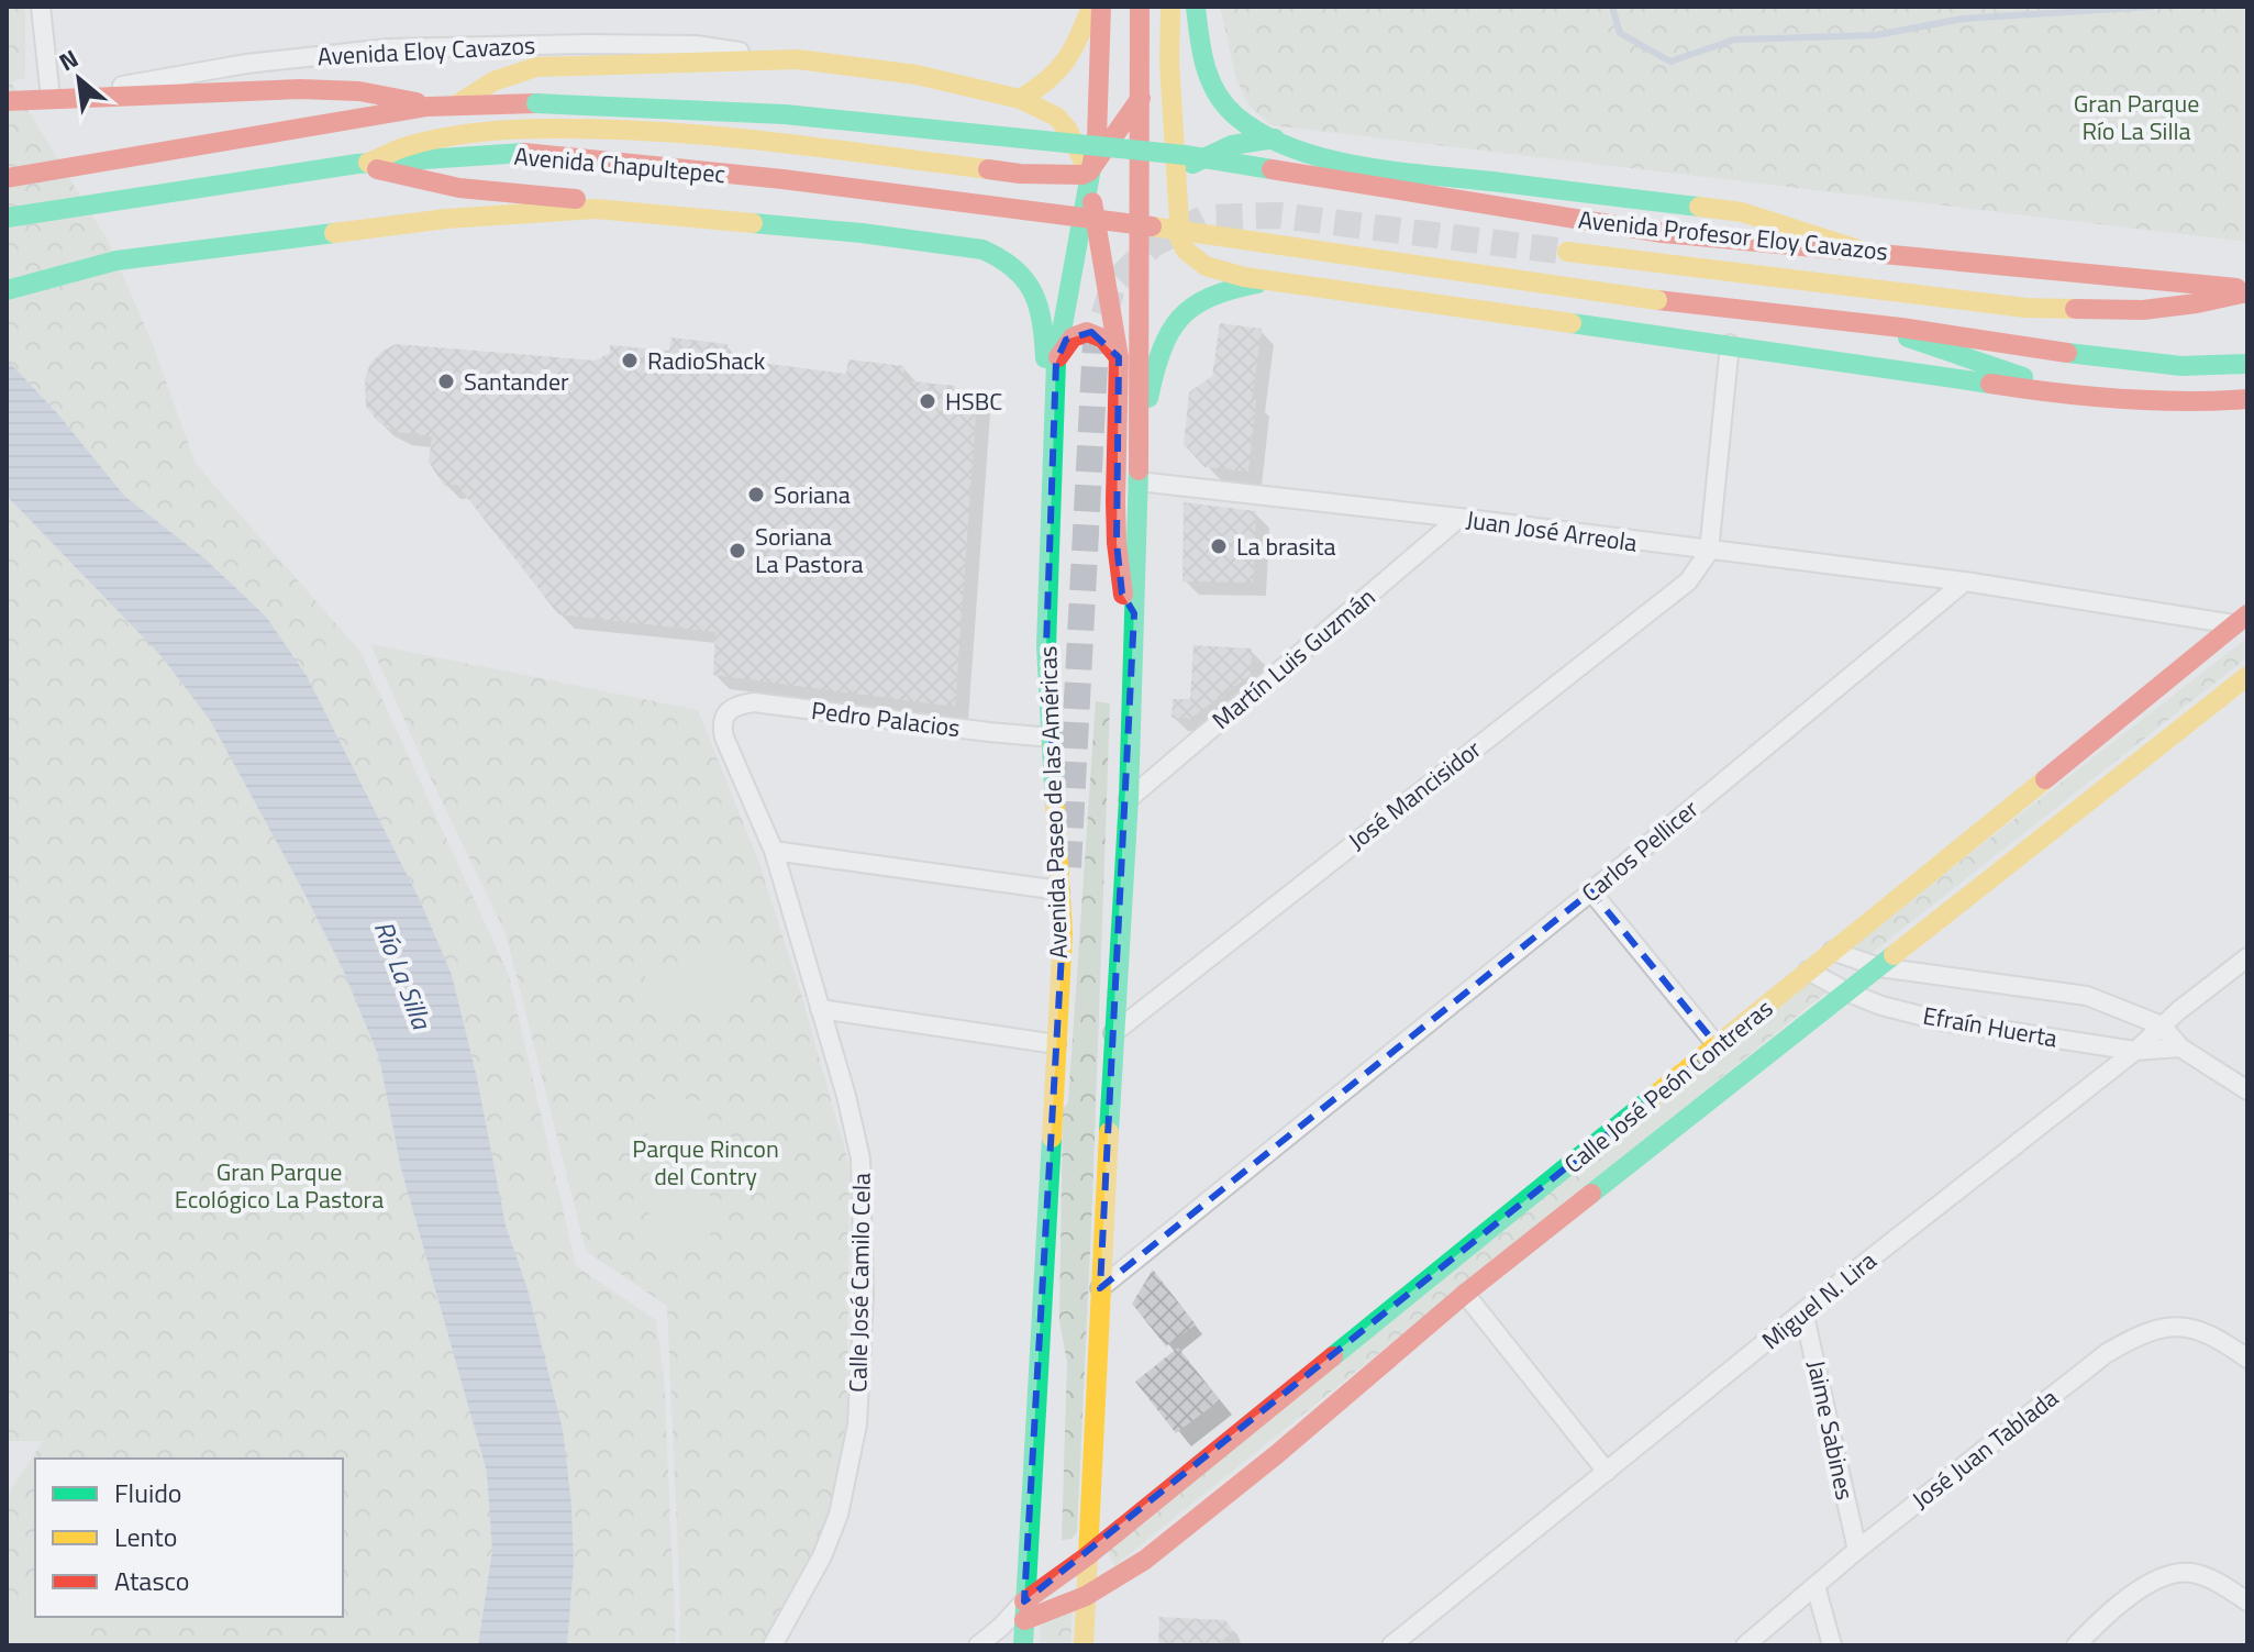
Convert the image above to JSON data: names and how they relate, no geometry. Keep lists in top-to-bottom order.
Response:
{
  "streets": {
    "main road": [
      "Avenida Chapultepec",
      "Avenida Profesor Eloy Cavazos",
      "Avenida Paseo de las Américas",
      "Calle José Peón Contreras"
    ],
    "street": [
      "Avenida Eloy Cavazos",
      "Juan José Arreola",
      "Martín Luis Guzmán",
      "Pedro Palacios",
      "José Mancisidor",
      "Carlos Pellicer",
      "Efraín Huerta",
      "Calle José Camilo Cela",
      "Miguel N. Lira",
      "Jaime Sabines",
      "José Juan Tablada"
    ]
  },
  "crossings": [
    ["Juan José Arreola", "Martín Luis Guzmán"],
    ["Juan José Arreola", "José Mancisidor"],
    ["Juan José Arreola", "Carlos Pellicer"],
    ["Pedro Palacios", "Avenida Paseo de las Américas"],
    ["Pedro Palacios", "Calle José Camilo Cela"],
    ["Avenida Paseo de las Américas", "Calle José Peón Contreras"],
    ["Efraín Huerta", "Calle José Peón Contreras"],
    ["Efraín Huerta", "Miguel N. Lira"],
    ["Miguel N. Lira", "Jaime Sabines"],
    ["Jaime Sabines", "José Juan Tablada"]
  ],
  "water": ["Río La Silla"],
  "parks": ["Gran Parque Río La Silla", "Parque Rincon del Contry", "Gran Parque Ecológico La Pastora"],
  "places": [
    "RadioShack",
    "Santander",
    "HSBC",
    "Soriana",
    "La brasita",
    "Soriana La Pastora"
  ],
  "legend": ["Fluido", "Lento", "Atasco"],
  "north": "top left"
}
